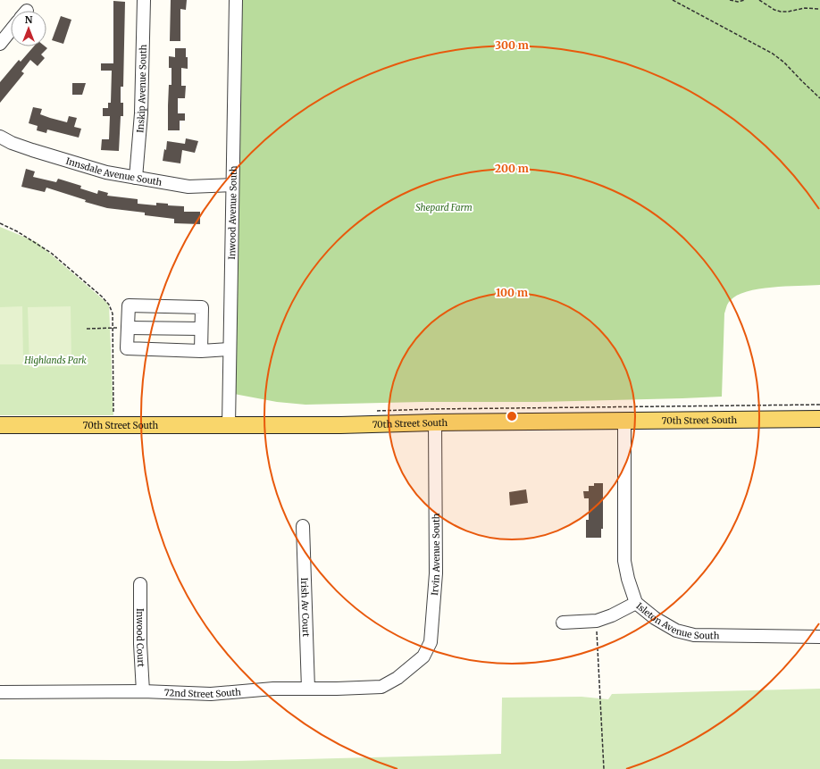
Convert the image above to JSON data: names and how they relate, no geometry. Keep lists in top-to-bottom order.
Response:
{
  "streets": {
    "main road": ["70th Street South"],
    "street": [
      "Inskip Avenue South",
      "Innsdale Avenue South",
      "Inwood Avenue South",
      "Irvin Avenue South",
      "Irish Av Court",
      "Isleton Avenue South",
      "Inwood Court",
      "72nd Street South"
    ]
  },
  "crossings": [
    ["Inskip Avenue South", "Innsdale Avenue South"],
    ["Innsdale Avenue South", "Inwood Avenue South"],
    ["Inwood Avenue South", "70th Street South"],
    ["70th Street South", "Irvin Avenue South"],
    ["70th Street South", "Isleton Avenue South"],
    ["Irvin Avenue South", "72nd Street South"],
    ["Irish Av Court", "72nd Street South"],
    ["Inwood Court", "72nd Street South"]
  ],
  "parks": ["Shepard Farm", "Highlands Park"],
  "north": "top",
  "rings": ["300 m", "200 m", "100 m"]
}
